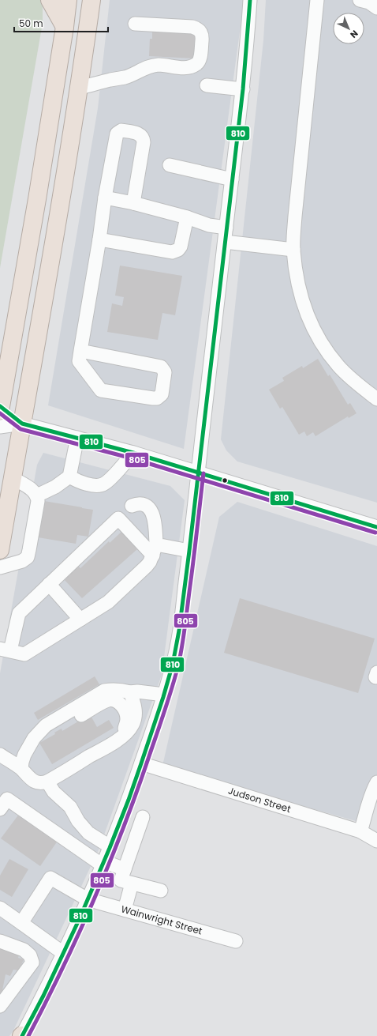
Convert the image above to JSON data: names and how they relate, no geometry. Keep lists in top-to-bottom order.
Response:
{
  "streets": {
    "street": ["Judson Street", "Wainwright Street"]
  },
  "lines": ["transit line 810", "transit line 805"],
  "scale_bar": "50 m",
  "north": "bottom right"
}
